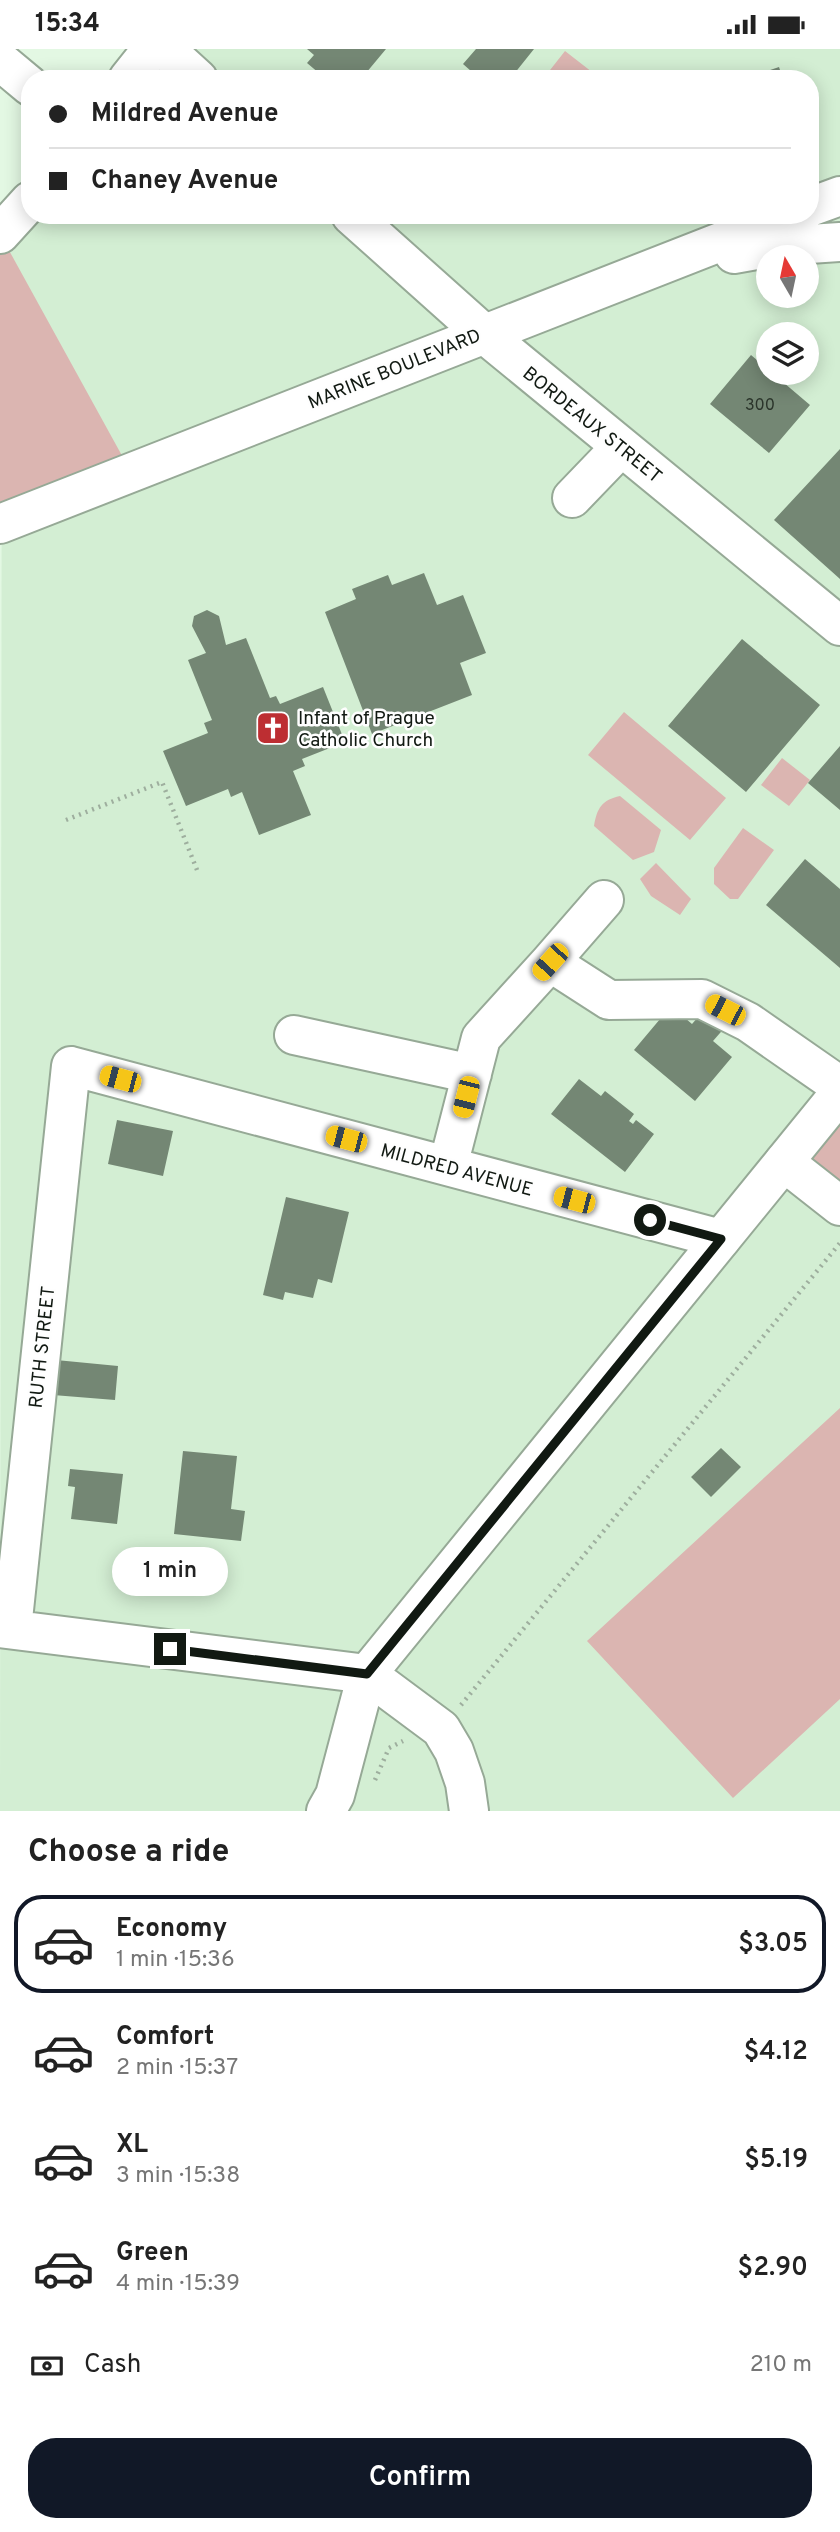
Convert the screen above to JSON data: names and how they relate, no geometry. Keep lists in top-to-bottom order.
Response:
{
  "streets": {
    "street": [
      "MARINE BOULEVARD",
      "BORDEAUX STREET",
      "MILDRED AVENUE",
      "RUTH STREET"
    ]
  },
  "crossings": [
    ["MARINE BOULEVARD", "BORDEAUX STREET"],
    ["MILDRED AVENUE", "RUTH STREET"]
  ],
  "places": {
    "church": ["Infant of Prague Catholic Church"]
  },
  "house_numbers": ["300"],
  "north": "top",
  "page": {
    "status": "15:34",
    "banner": ["Mildred Avenue", "Chaney Avenue"],
    "bubble": "1 min",
    "heading": "Choose a ride",
    "list": [
      {
        "name": "Economy",
        "note": "1 min · 15:36",
        "value": "$3.05"
      },
      {
        "name": "Comfort",
        "note": "2 min · 15:37",
        "value": "$4.12"
      },
      {
        "name": "XL",
        "note": "3 min · 15:38",
        "value": "$5.19"
      },
      {
        "name": "Green",
        "note": "4 min · 15:39",
        "value": "$2.90"
      }
    ],
    "pay": ["Cash", "210 m"],
    "buttons": "Confirm"
  }
}
